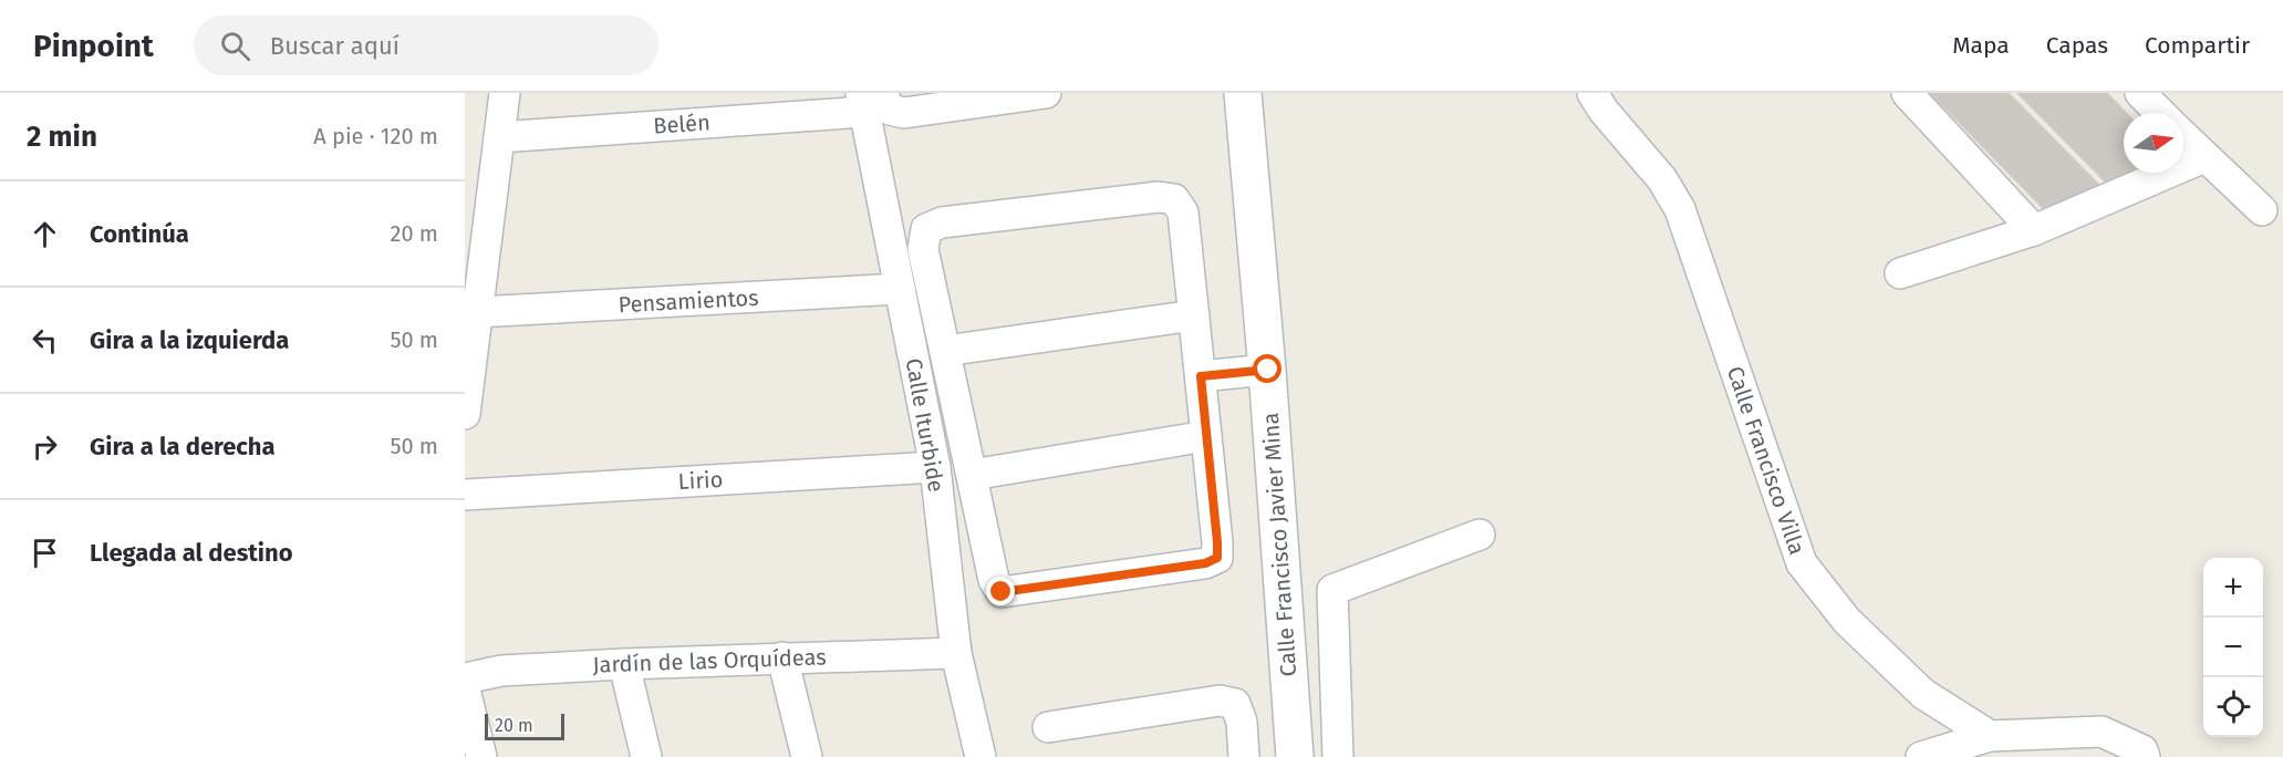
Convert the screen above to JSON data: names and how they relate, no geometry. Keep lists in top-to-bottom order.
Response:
{
  "streets": {
    "street": [
      "Belén",
      "Pensamientos",
      "Calle Iturbide",
      "Calle Francisco Villa",
      "Lirio",
      "Calle Francisco Javier Mina",
      "Jardín de las Orquídeas"
    ]
  },
  "crossings": [
    ["Belén", "Calle Iturbide"],
    ["Pensamientos", "Calle Iturbide"],
    ["Calle Iturbide", "Lirio"],
    ["Calle Iturbide", "Jardín de las Orquídeas"]
  ],
  "scale_bar": "20 m",
  "north": "right",
  "page": {
    "header": "Pinpoint",
    "search": "Buscar aquí",
    "nav": ["Mapa", "Capas", "Compartir"],
    "heading": ["2 min", "A pie · 120 m"],
    "list": [
      ["Continúa", "20 m"],
      ["Gira a la izquierda", "50 m"],
      ["Gira a la derecha", "50 m"],
      "Llegada al destino"
    ],
    "map_buttons": ["+", "−"],
    "scale": "20 m"
  }
}
